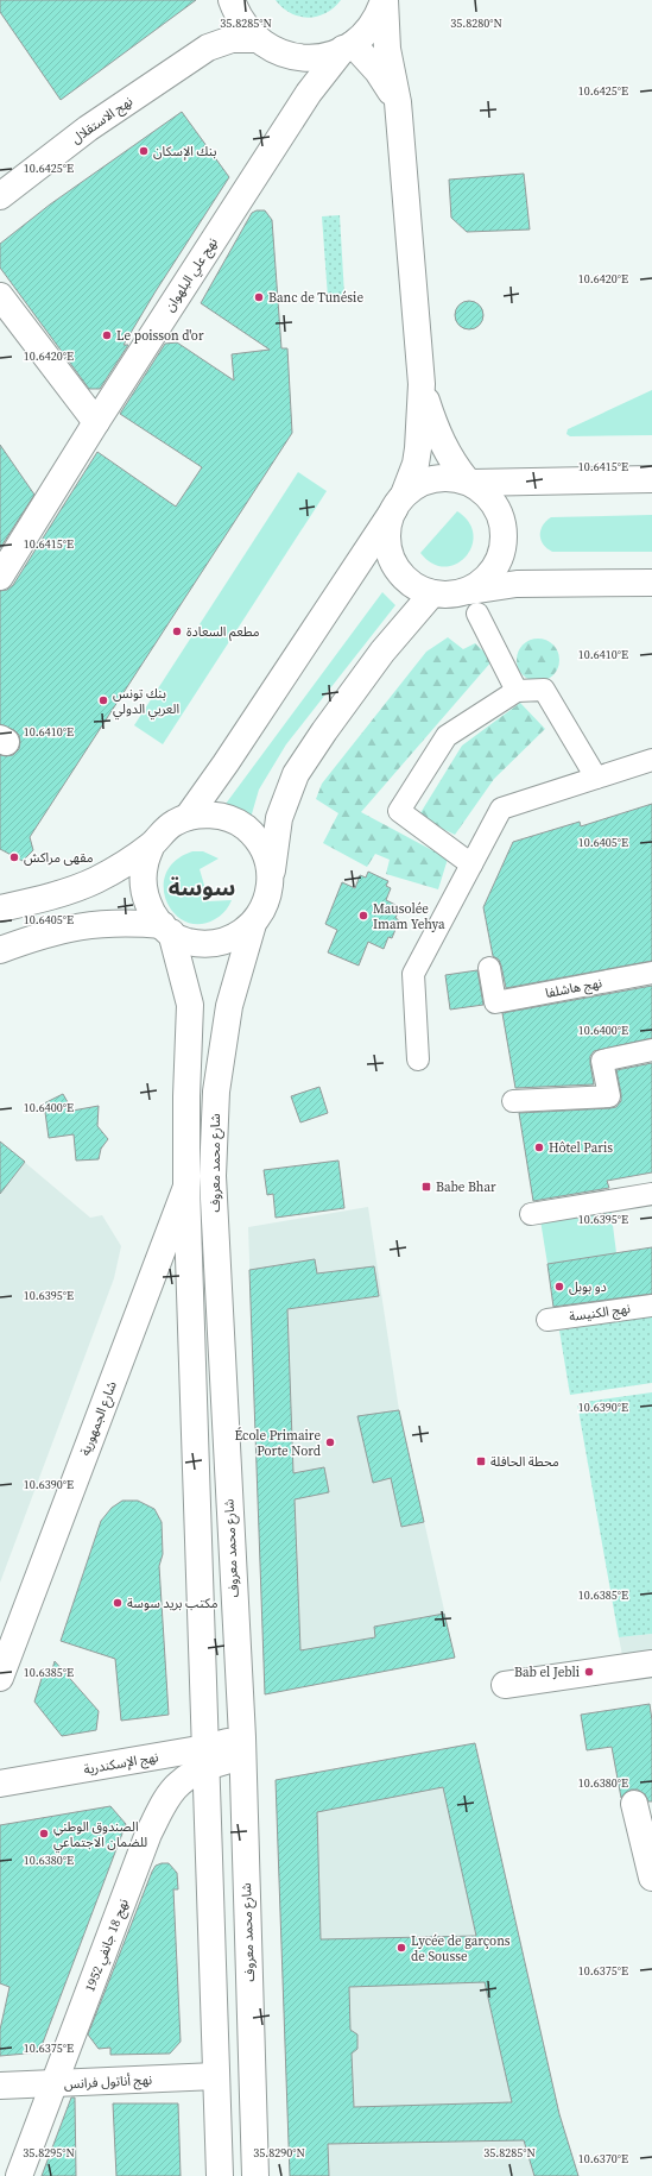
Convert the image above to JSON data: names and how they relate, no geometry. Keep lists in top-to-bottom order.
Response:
{
  "streets": {
    "main road": [
      "نهج الاستقلال",
      "نهج علي البلهوان",
      "شارع محمد معروف",
      "شارع الجمهورية",
      "نهج الإسكندرية",
      "نهج 18 جانفي 1952",
      "نهج أناتول فرانس"
    ],
    "street": ["نهج هاشلفا", "نهج الكنيسة"]
  },
  "crossings": [
    ["شارع محمد معروف", "نهج الإسكندرية"],
    ["نهج الإسكندرية", "نهج 18 جانفي 1952"],
    ["نهج 18 جانفي 1952", "نهج أناتول فرانس"]
  ],
  "districts": ["سوسة"],
  "places": {
    "other": [
      "بنك الإسكان",
      "Banc de Tunésie",
      "Le poisson d'or",
      "مطعم السعادة",
      "بنك تونس العربي الدولي",
      "مقهى مراكش",
      "Mausolée Imam Yehya",
      "Hôtel Paris",
      "دو بوبل",
      "École Primaire Porte Nord",
      "مكتب بريد سوسة",
      "Bab el Jebli",
      "الصندوق الوطني للضمان الاجتماعي",
      "Lycée de garçons de Sousse"
    ],
    "transit": ["Babe Bhar", "محطة الحافلة"]
  },
  "coordinates": [
    "35.8285°N",
    "35.8280°N",
    "10.6425°E",
    "10.6420°E",
    "10.6415°E",
    "10.6410°E",
    "10.6405°E",
    "10.6400°E",
    "10.6395°E",
    "10.6390°E",
    "10.6385°E",
    "10.6380°E",
    "10.6375°E",
    "35.8295°N",
    "35.8290°N",
    "10.6370°E"
  ]
}
